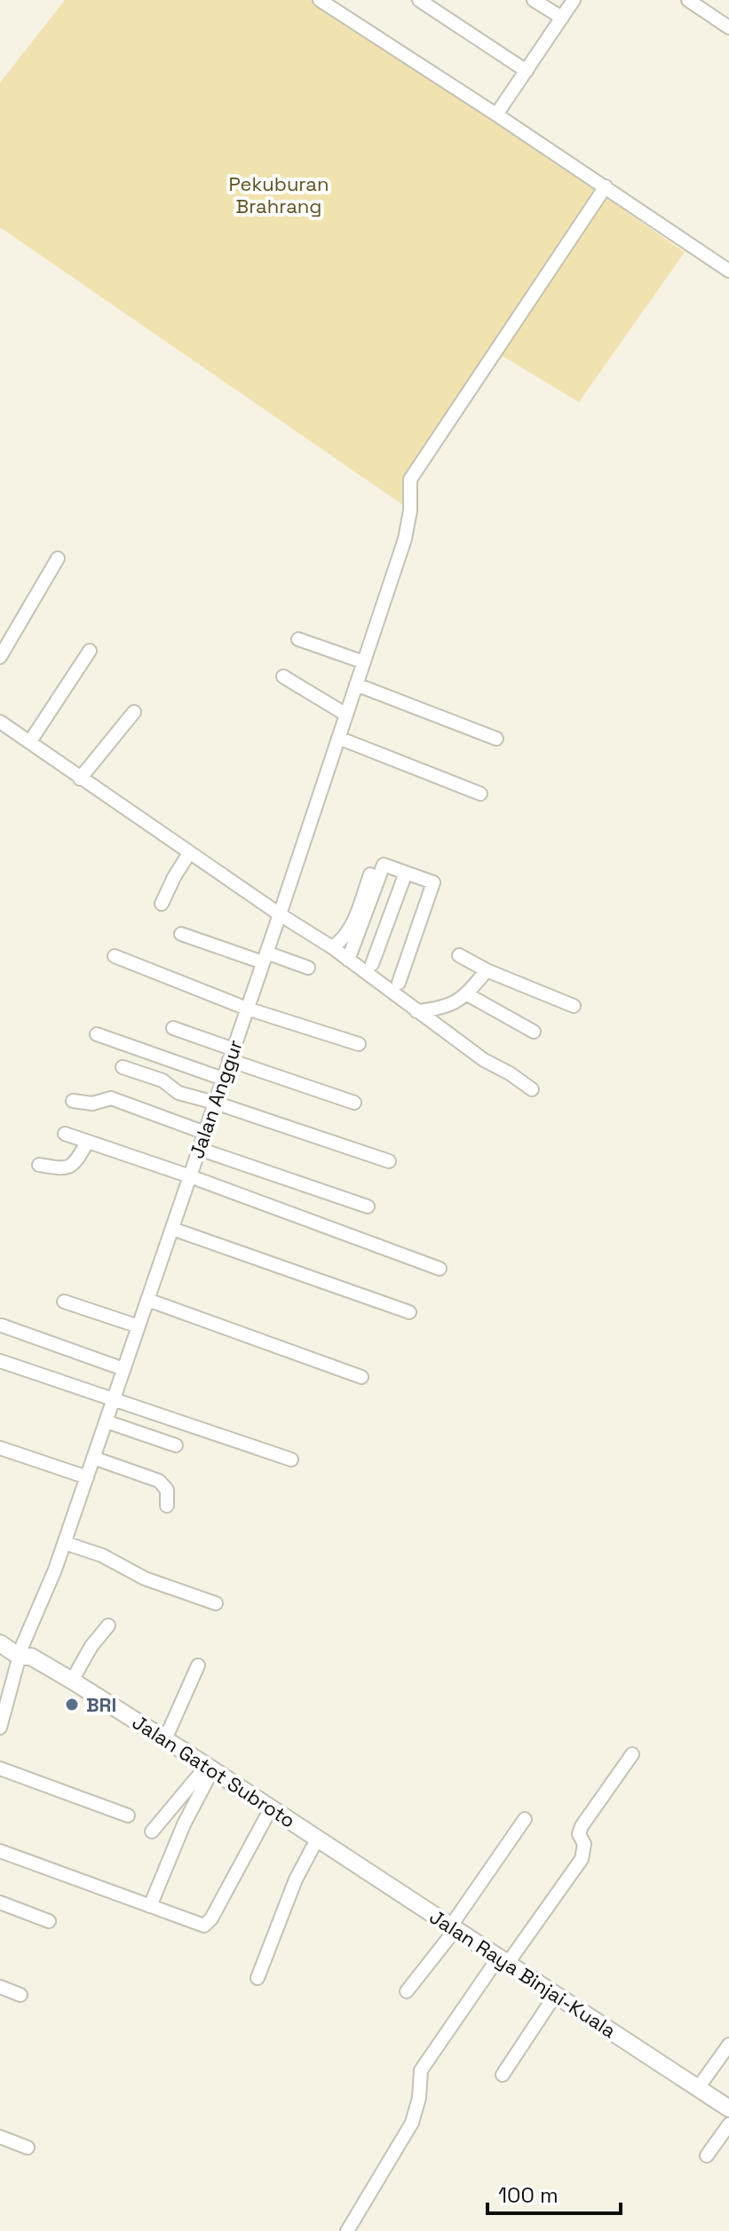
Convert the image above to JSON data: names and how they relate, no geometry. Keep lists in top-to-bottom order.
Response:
{
  "streets": {
    "main road": ["Jalan Gatot Subroto", "Jalan Raya Binjai-Kuala"],
    "street": ["Jalan Anggur"]
  },
  "crossings": [
    ["Jalan Anggur", "Jalan Gatot Subroto"],
    ["Jalan Gatot Subroto", "Jalan Raya Binjai-Kuala"]
  ],
  "parks": ["Pekuburan Brahrang"],
  "places": ["BRI"],
  "scale_bar": "100 m"
}
